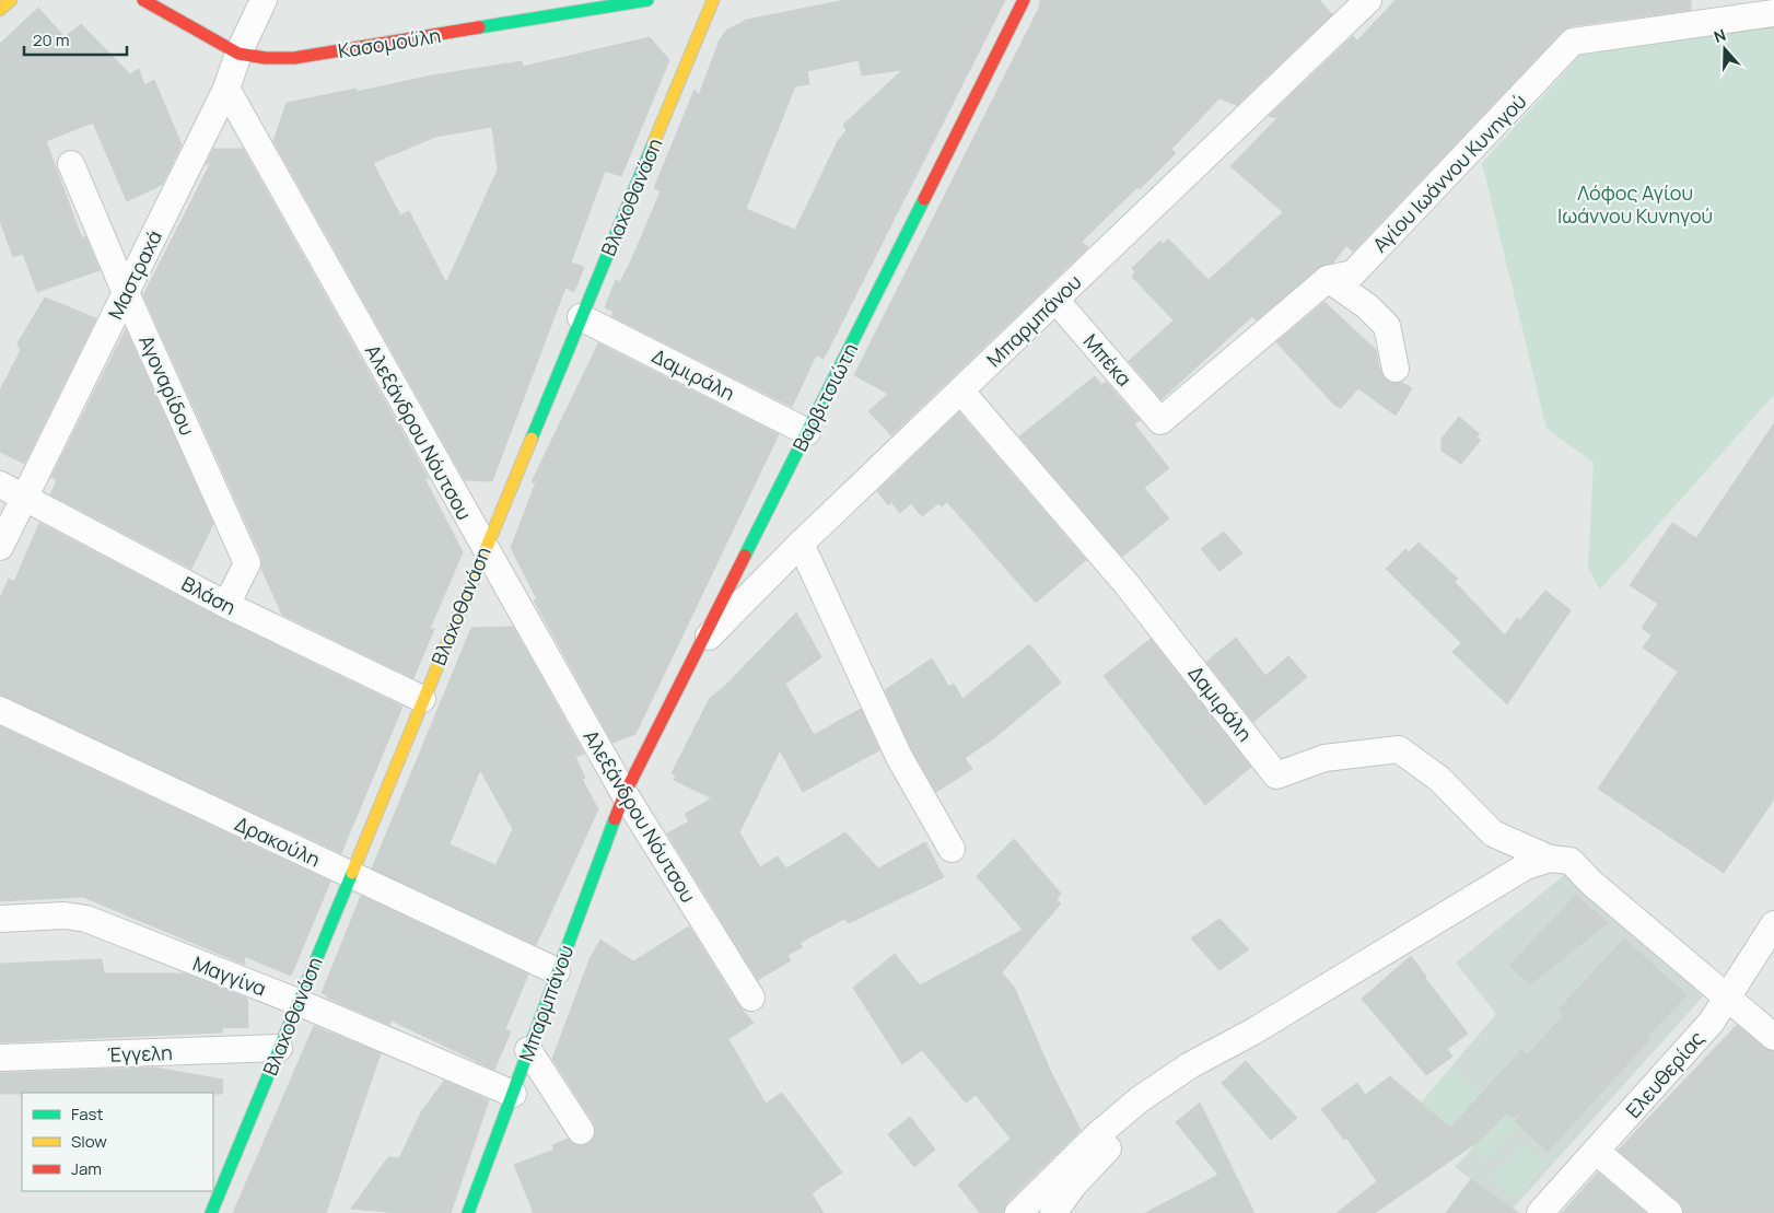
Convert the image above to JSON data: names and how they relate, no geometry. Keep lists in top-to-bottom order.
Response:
{
  "streets": {
    "street": [
      "Κασομούλη",
      "Αγίου Ιωάννου Κυνηγού",
      "Βλαχοθανάση",
      "Μαστραχά",
      "Μπαρμπάνου",
      "Μπέκα",
      "Δαμιράλη",
      "Αγοναρίδου",
      "Βαρβιτσιώτη",
      "Αλεξάνδρου Νόυτσου",
      "Βλάση",
      "Δρακούλη",
      "Μαγγίνα",
      "Έγγελη",
      "Ελευθερίας"
    ]
  },
  "crossings": [
    ["Κασομούλη", "Μαστραχά"],
    ["Αγίου Ιωάννου Κυνηγού", "Μπέκα"],
    ["Βλαχοθανάση", "Δαμιράλη"],
    ["Βλαχοθανάση", "Αλεξάνδρου Νόυτσου"],
    ["Βλαχοθανάση", "Βλάση"],
    ["Βλαχοθανάση", "Δρακούλη"],
    ["Βλαχοθανάση", "Μαγγίνα"],
    ["Βλαχοθανάση", "Έγγελη"],
    ["Μαστραχά", "Αγοναρίδου"],
    ["Μαστραχά", "Αλεξάνδρου Νόυτσου"],
    ["Μαστραχά", "Βλάση"],
    ["Μπαρμπάνου", "Μπέκα"],
    ["Μπαρμπάνου", "Δαμιράλη"],
    ["Μπαρμπάνου", "Βαρβιτσιώτη"],
    ["Μπαρμπάνου", "Αλεξάνδρου Νόυτσου"],
    ["Μπαρμπάνου", "Δρακούλη"],
    ["Μπαρμπάνου", "Μαγγίνα"],
    ["Δαμιράλη", "Βαρβιτσιώτη"],
    ["Αγοναρίδου", "Βλάση"],
    ["Βαρβιτσιώτη", "Αλεξάνδρου Νόυτσου"]
  ],
  "parks": ["Λόφος Αγίου Ιωάννου Κυνηγού"],
  "legend": ["Fast", "Slow", "Jam"],
  "scale_bar": "20 m",
  "north": "top"
}
